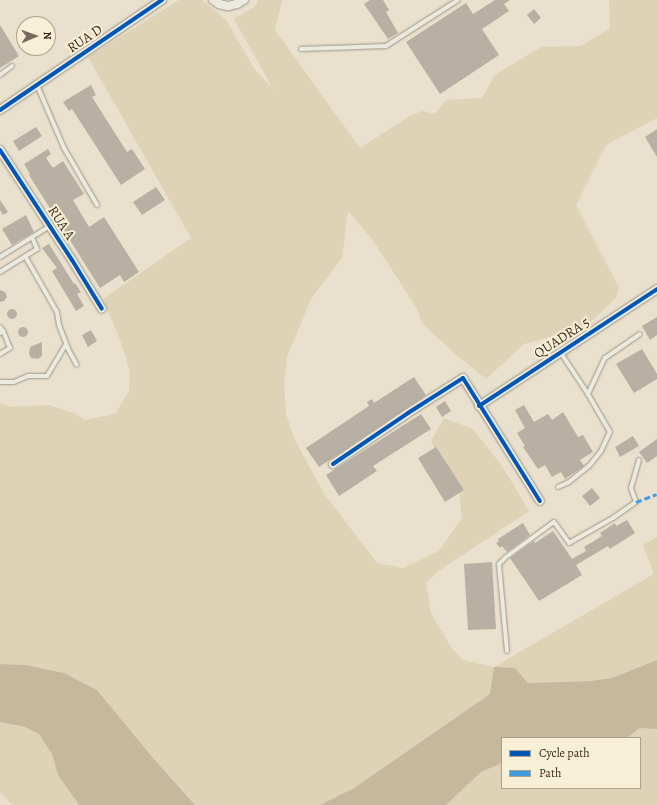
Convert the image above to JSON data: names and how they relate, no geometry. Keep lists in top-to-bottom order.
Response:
{
  "streets": {
    "street": ["RUA D", "RUA A", "QUADRA 5"]
  },
  "legend": ["Cycle path", "Path"],
  "north": "right"
}
